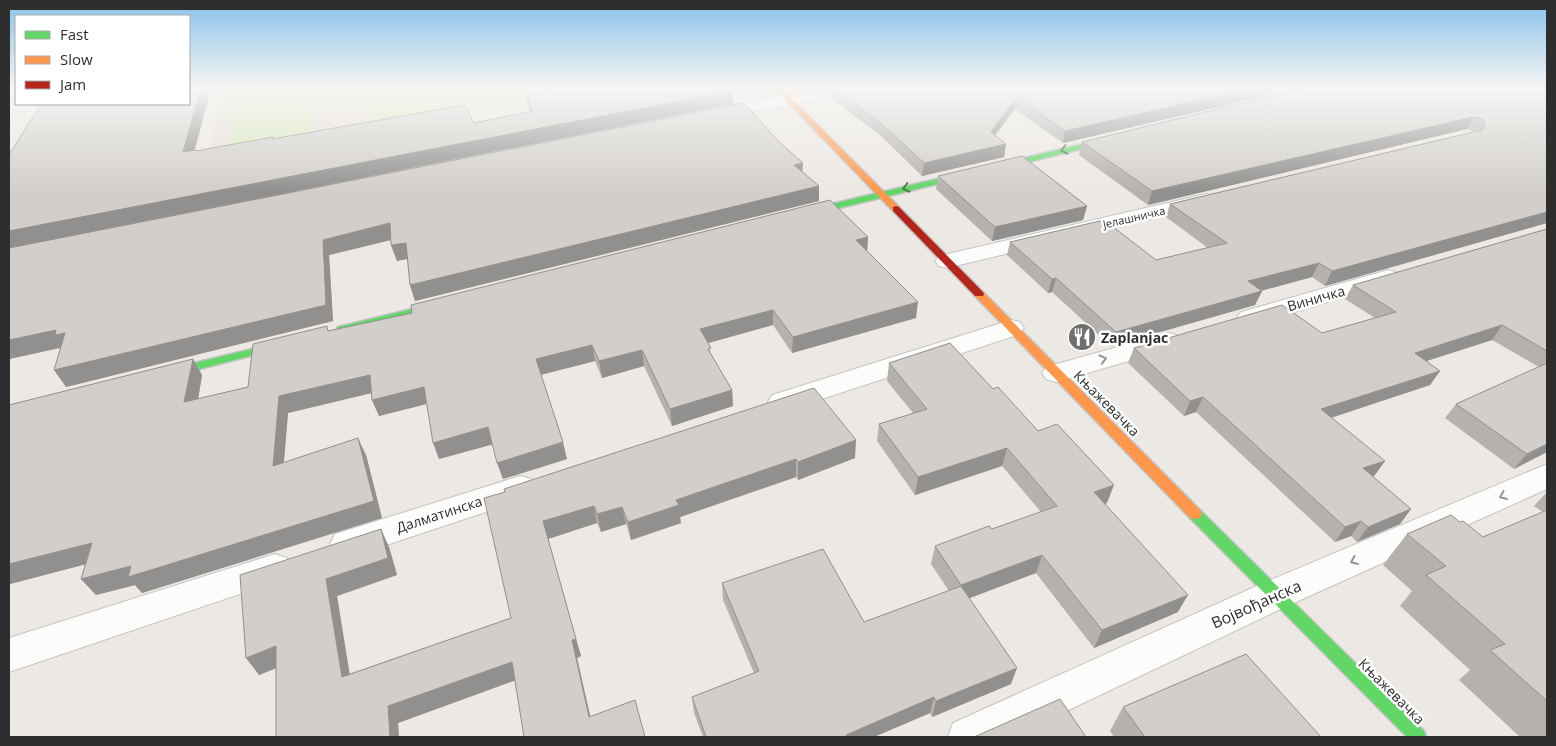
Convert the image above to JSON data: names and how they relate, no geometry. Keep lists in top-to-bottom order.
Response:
{
  "streets": {
    "main road": ["Књажевачка"],
    "street": [
      "Јелашничка",
      "Виничка",
      "Далматинска",
      "Војвођанска"
    ]
  },
  "crossings": [
    ["Јелашничка", "Књажевачка"],
    ["Књажевачка", "Војвођанска"]
  ],
  "one_way": ["Војвођанска"],
  "places": {
    "restaurant": ["Zaplanjac"]
  },
  "legend": ["Fast", "Slow", "Jam"]
}
